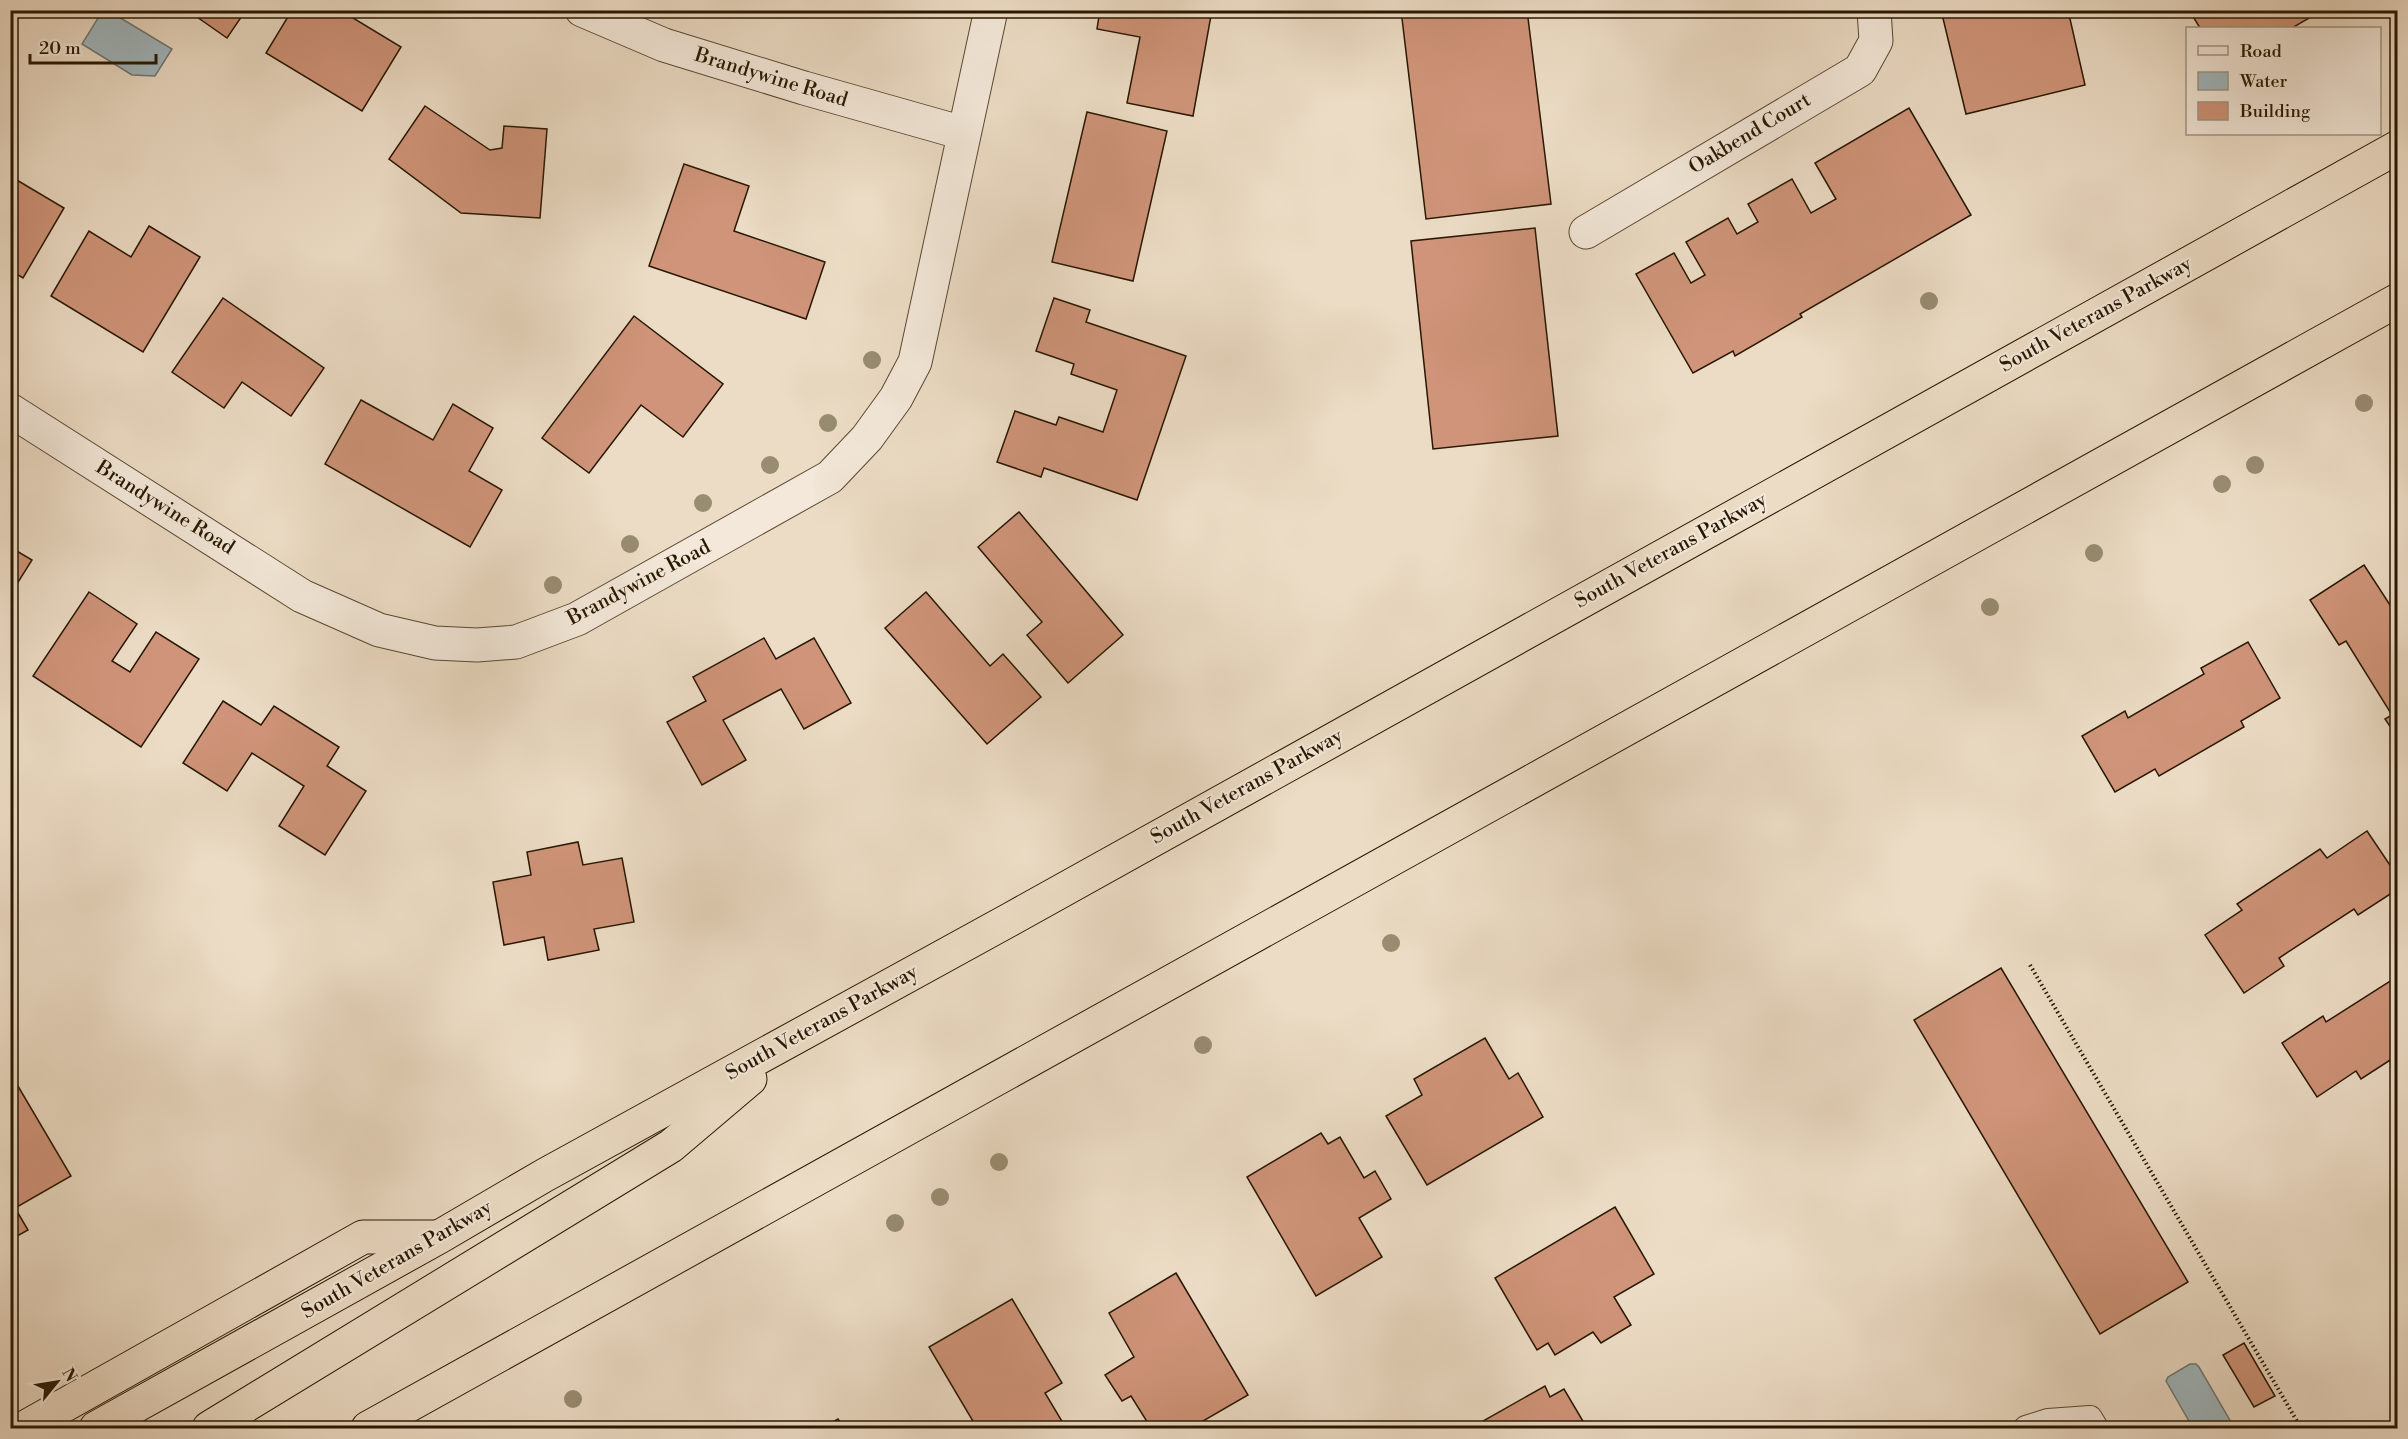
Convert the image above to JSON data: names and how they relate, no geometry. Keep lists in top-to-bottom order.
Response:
{
  "streets": {
    "highway": ["South Veterans Parkway"],
    "street": ["Brandywine Road", "Oakbend Court"]
  },
  "legend": ["Road", "Water", "Building"],
  "scale_bar": "20 m",
  "north": "top right"
}
